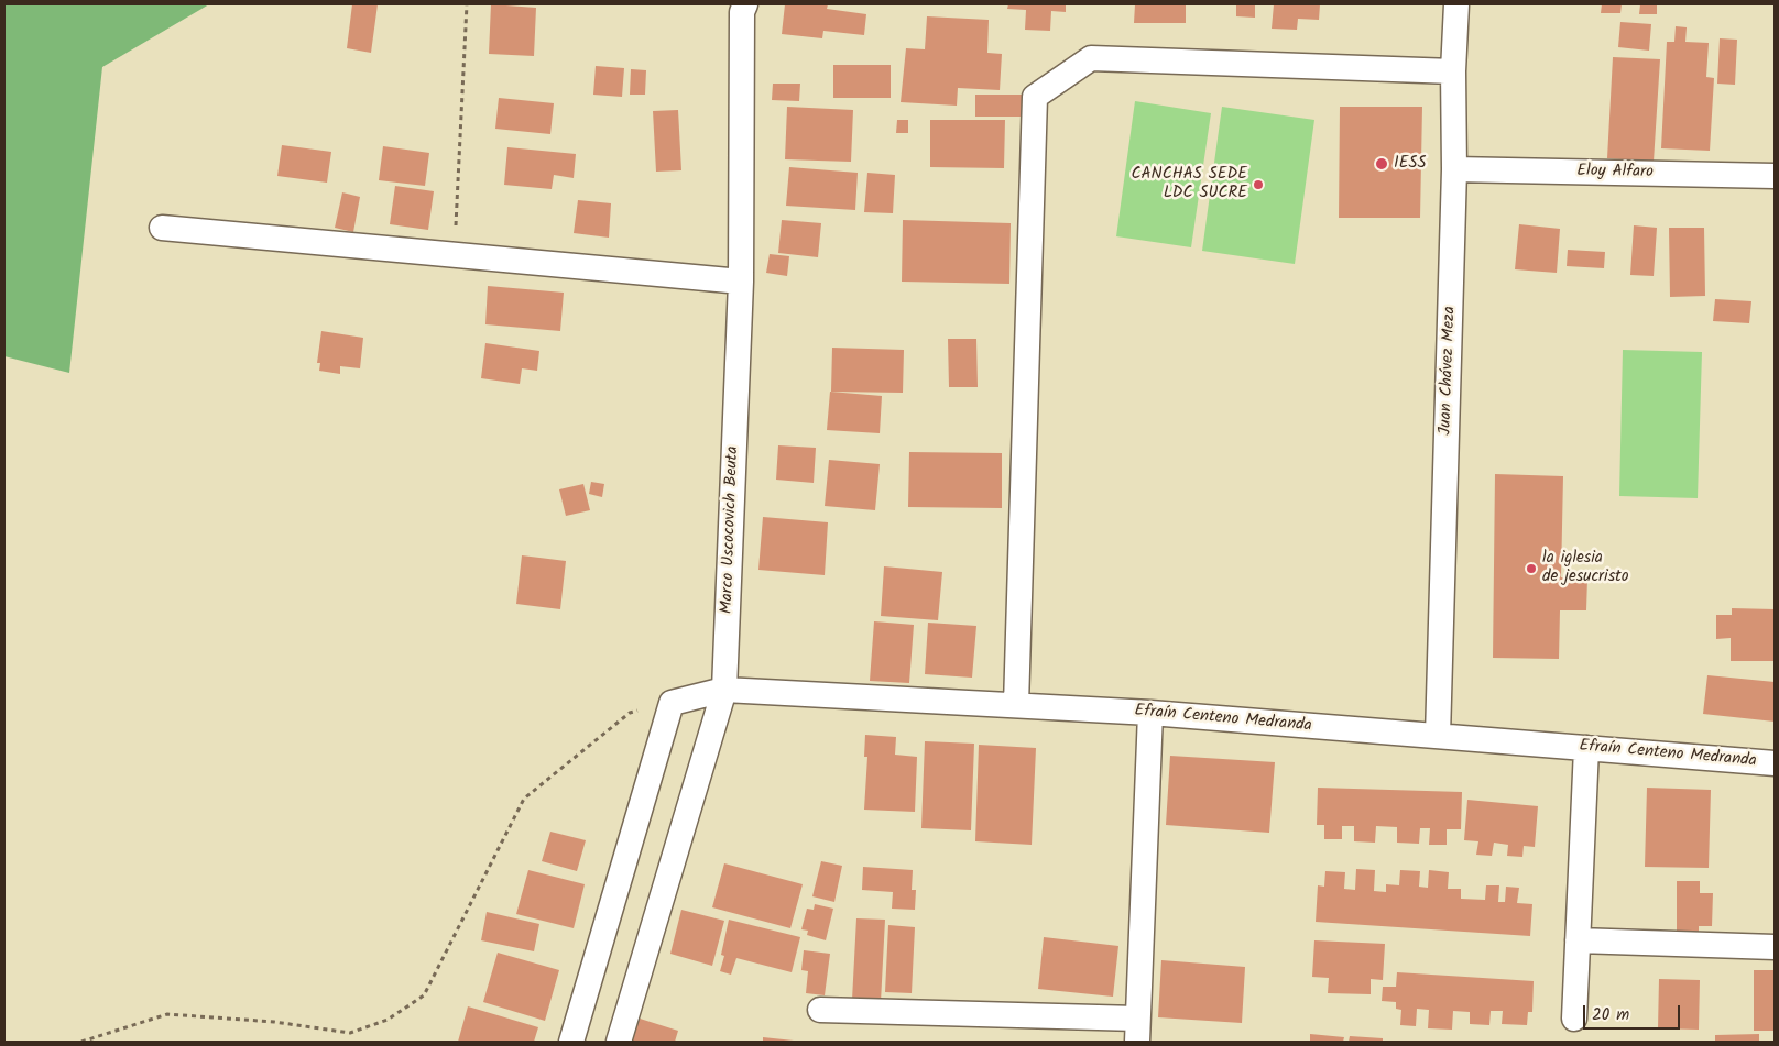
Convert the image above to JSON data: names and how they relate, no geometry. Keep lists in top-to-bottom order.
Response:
{
  "streets": {
    "street": [
      "Eloy Alfaro",
      "Juan Chávez Meza",
      "Marco Uscocovich Beuta",
      "Efraín Centeno Medranda"
    ]
  },
  "crossings": [
    ["Eloy Alfaro", "Juan Chávez Meza"],
    ["Juan Chávez Meza", "Efraín Centeno Medranda"],
    ["Marco Uscocovich Beuta", "Efraín Centeno Medranda"]
  ],
  "places": ["IESS", "CANCHAS SEDE LDC SUCRE", "la iglesia de jesucristo"],
  "scale_bar": "20 m"
}
